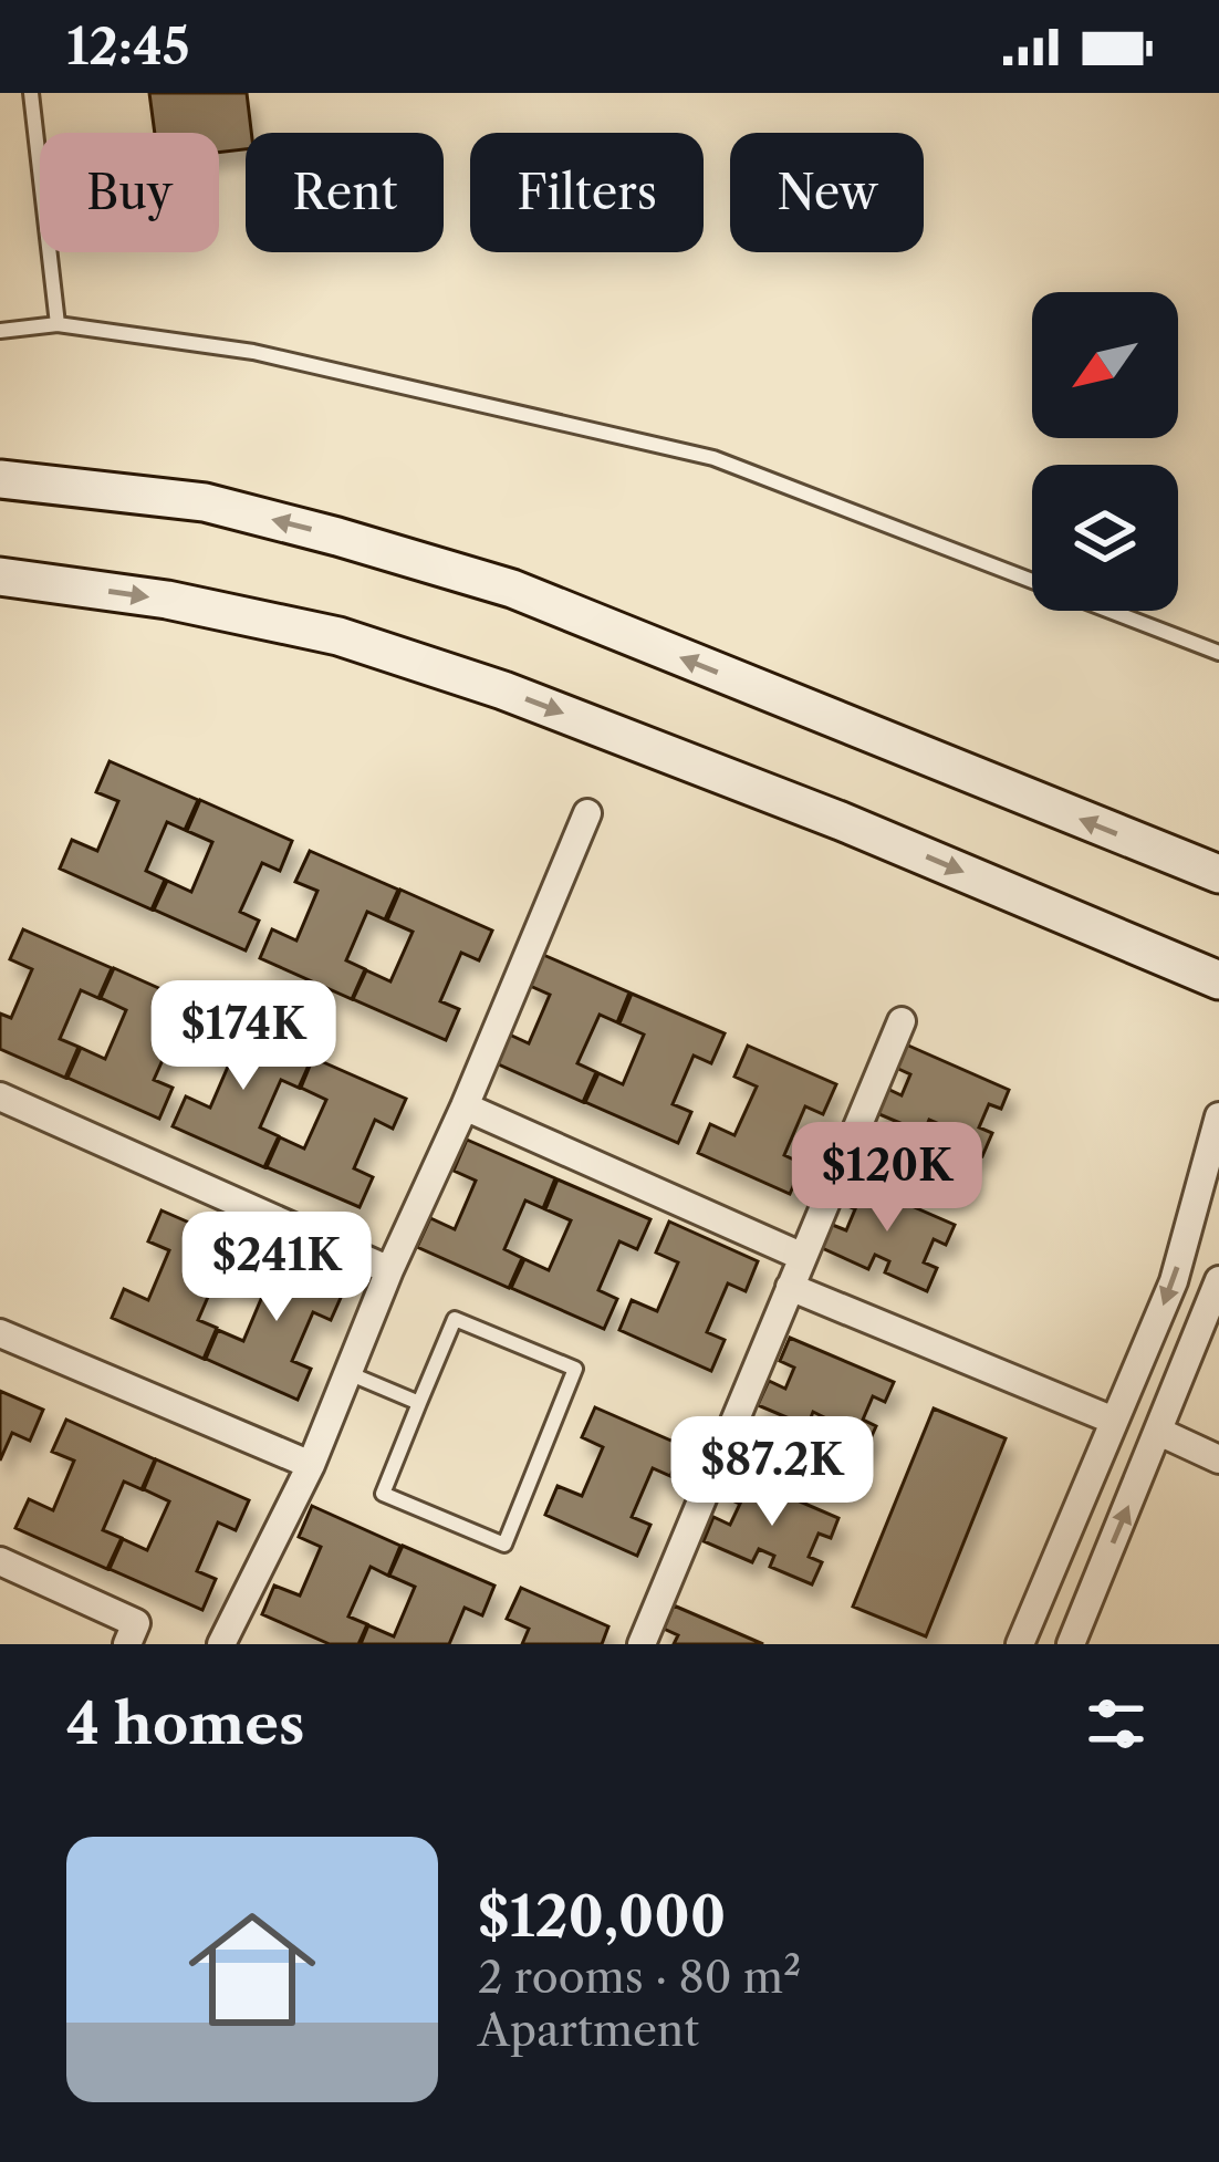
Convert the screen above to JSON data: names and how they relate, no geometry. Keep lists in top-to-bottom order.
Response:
{
  "north": "bottom left",
  "page": {
    "status": "12:45",
    "chip": [
      "Buy",
      "Rent",
      "Filters",
      "New"
    ],
    "price": [
      "$174K",
      "$120K",
      "$241K",
      "$87.2K"
    ],
    "heading": "4 homes",
    "list": [
      {
        "name": "$120,000",
        "note": "2 rooms · 80 m² · Apartment"
      }
    ]
  }
}
